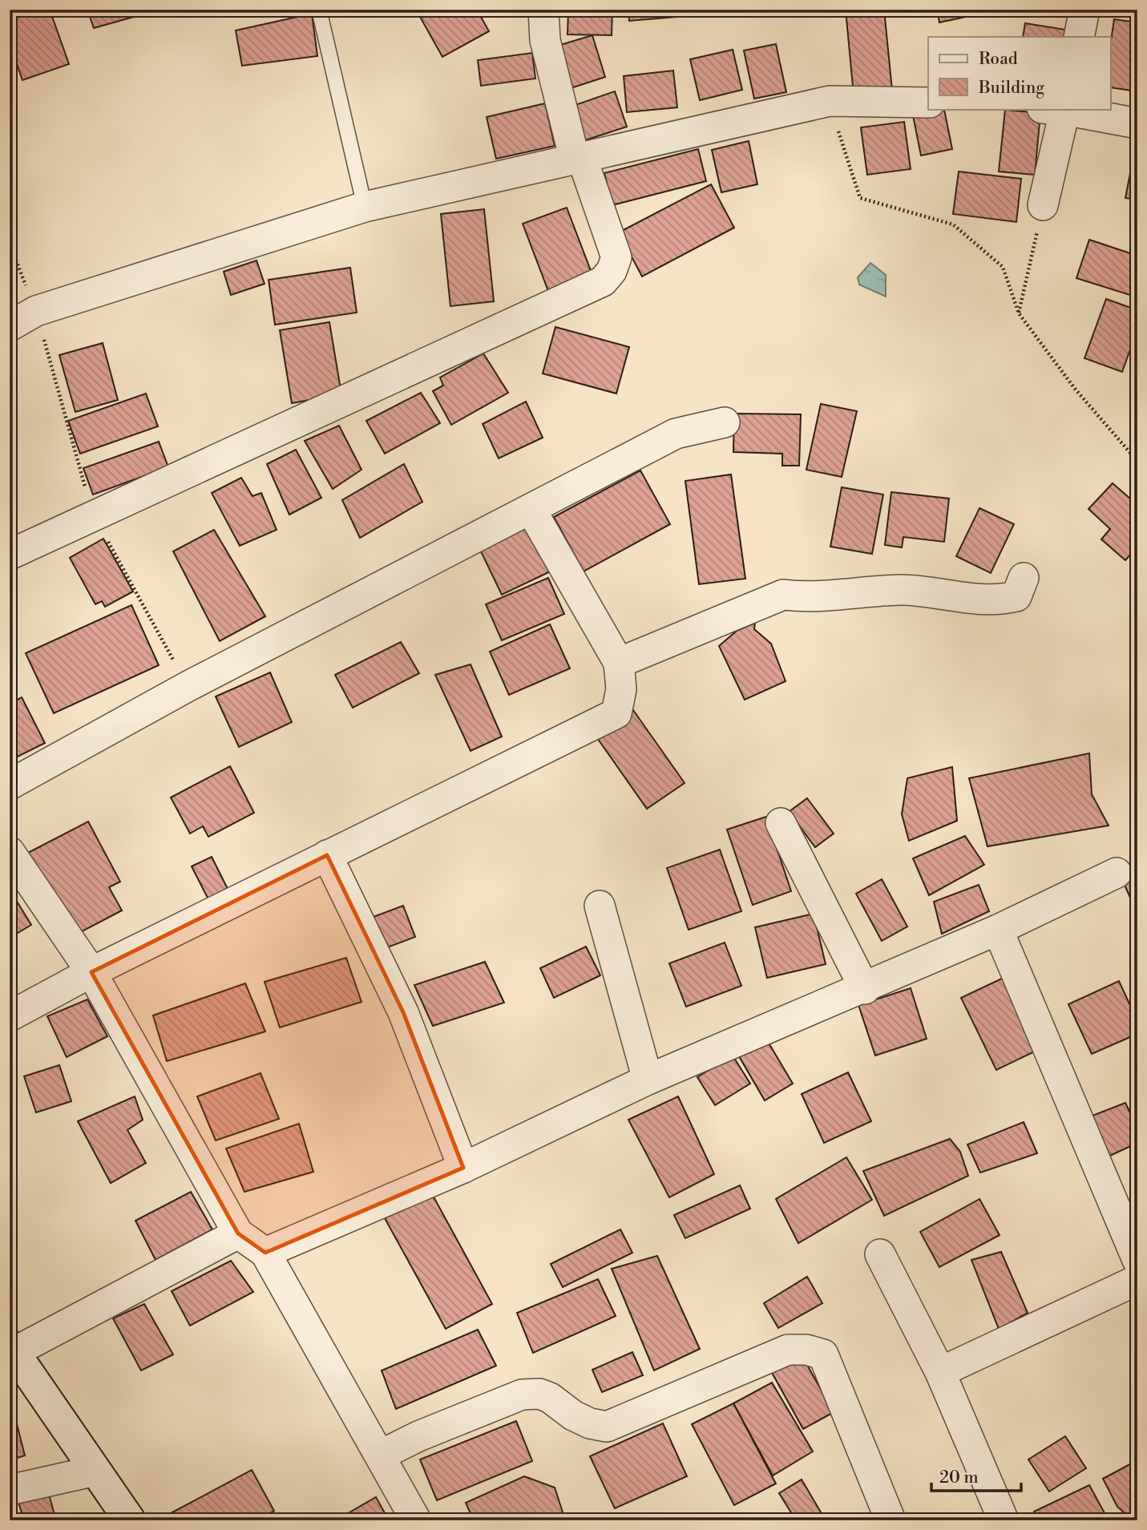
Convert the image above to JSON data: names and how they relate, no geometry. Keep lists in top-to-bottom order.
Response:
{
  "legend": ["Road", "Building"],
  "scale_bar": "20 m"
}
